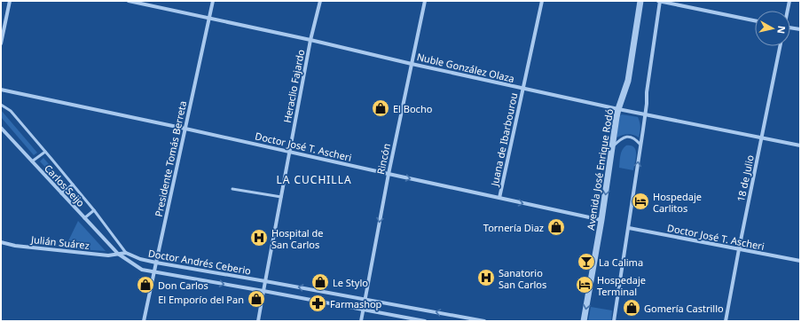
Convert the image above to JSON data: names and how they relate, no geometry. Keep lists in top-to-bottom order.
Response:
{
  "streets": {
    "street": [
      "Nuble González Olaza",
      "Heraclio Fajardo",
      "Juana de Ibarbourou",
      "Doctor José T. Ascheri",
      "Presidente Tomás Berreta",
      "Rincón",
      "Avenida José Enrique Rodó",
      "18 de Julio",
      "Carlos Seijo",
      "Julián Suárez",
      "Doctor Andrés Ceberio"
    ]
  },
  "crossings": [
    ["Nuble González Olaza", "Heraclio Fajardo"],
    ["Nuble González Olaza", "Juana de Ibarbourou"],
    ["Nuble González Olaza", "Presidente Tomás Berreta"],
    ["Nuble González Olaza", "Rincón"],
    ["Nuble González Olaza", "Avenida José Enrique Rodó"],
    ["Nuble González Olaza", "18 de Julio"],
    ["Heraclio Fajardo", "Doctor José T. Ascheri"],
    ["Heraclio Fajardo", "Doctor Andrés Ceberio"],
    ["Juana de Ibarbourou", "Doctor José T. Ascheri"],
    ["Doctor José T. Ascheri", "Presidente Tomás Berreta"],
    ["Doctor José T. Ascheri", "Rincón"],
    ["Doctor José T. Ascheri", "Avenida José Enrique Rodó"],
    ["Doctor José T. Ascheri", "18 de Julio"],
    ["Presidente Tomás Berreta", "Doctor Andrés Ceberio"],
    ["Rincón", "Doctor Andrés Ceberio"],
    ["Carlos Seijo", "Julián Suárez"],
    ["Carlos Seijo", "Doctor Andrés Ceberio"],
    ["Julián Suárez", "Doctor Andrés Ceberio"]
  ],
  "one_way": ["Rincón"],
  "districts": ["LA CUCHILLA"],
  "places": {
    "shop": [
      "El Bocho",
      "Tornería Diaz",
      "Le Stylo",
      "Don Carlos",
      "El Emporío del Pan",
      "Gomería Castrillo"
    ],
    "hotel": ["Hospedaje Carlitos", "Hospedaje Terminal"],
    "hospital": ["Hospital de San Carlos", "Sanatorio San Carlos"],
    "bar": ["La Calima"],
    "pharmacy": ["Farmashop"]
  },
  "north": "right"
}
